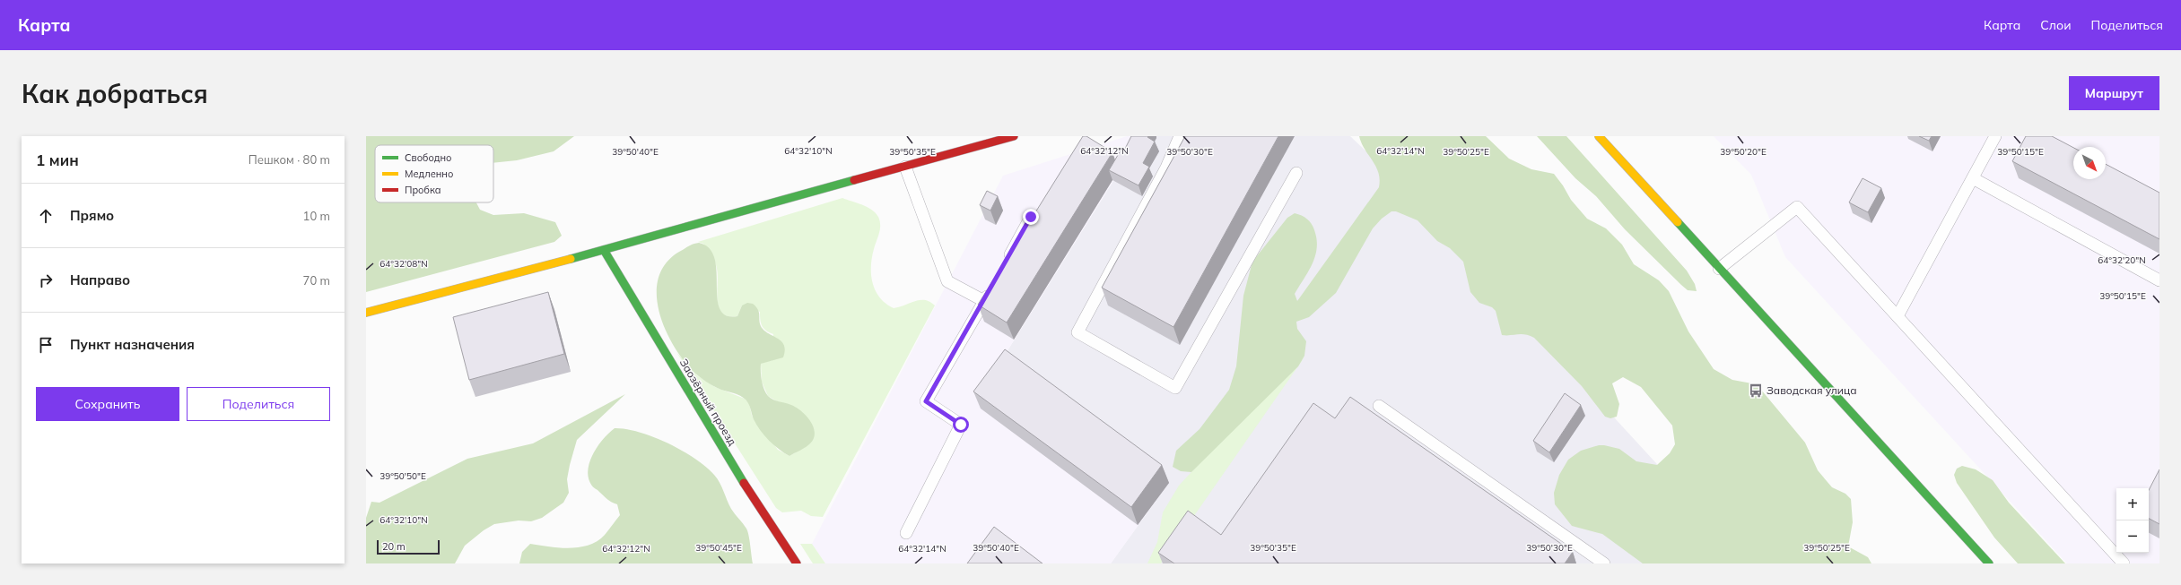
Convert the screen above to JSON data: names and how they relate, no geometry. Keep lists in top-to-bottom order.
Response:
{
  "streets": {
    "street": ["Заозёрный проезд"]
  },
  "places": {
    "bus stop": ["Заводская улица"]
  },
  "legend": ["Свободно", "Медленно", "Пробка"],
  "scale_bar": "20 m",
  "north": "bottom right",
  "page": {
    "header": "Карта",
    "nav": ["Карта", "Слои", "Поделиться"],
    "buttons": [
      "Маршрут",
      ["Сохранить", "Поделиться"]
    ],
    "title": "Как добраться",
    "heading": ["1 мин", "Пешком · 80 m"],
    "list": [
      ["Прямо", "10 m"],
      ["Направо", "70 m"],
      "Пункт назначения"
    ],
    "map_buttons": ["+", "−"],
    "scale": "20 m"
  },
  "coordinates": [
    "64°32'10\"N",
    "64°32'12\"N",
    "64°32'14\"N",
    "39°50'30\"E",
    "39°50'35\"E",
    "39°50'20\"E",
    "39°50'15\"E",
    "39°50'40\"E",
    "39°50'25\"E",
    "64°32'20\"N",
    "64°32'08\"N",
    "39°50'50\"E",
    "39°50'45\"E"
  ]
}
